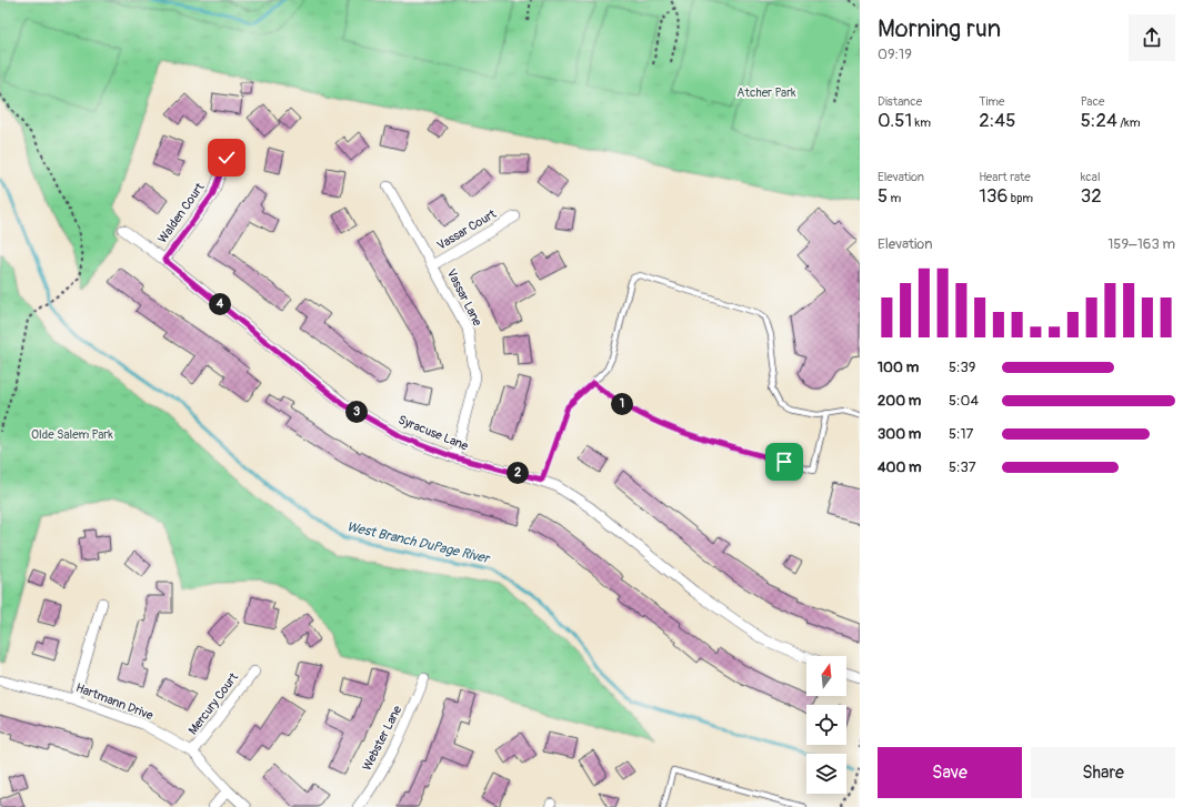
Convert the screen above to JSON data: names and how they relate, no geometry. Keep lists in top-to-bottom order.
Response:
{
  "streets": {
    "street": [
      "Walden Court",
      "Vassar Court",
      "Vassar Lane",
      "Syracuse Lane",
      "Hartmann Drive",
      "Mercury Court",
      "Webster Lane"
    ]
  },
  "crossings": [
    ["Walden Court", "Syracuse Lane"],
    ["Vassar Court", "Vassar Lane"],
    ["Vassar Lane", "Syracuse Lane"],
    ["Hartmann Drive", "Mercury Court"]
  ],
  "water": ["West Branch DuPage River"],
  "parks": ["Atcher Park", "Olde Salem Park"],
  "north": "top",
  "page": {
    "heading": ["Morning run", "09:19"],
    "stats": [
      ["Distance", "0.51 km"],
      ["Time", "2:45"],
      ["Pace", "5:24 /km"],
      ["Elevation", "5 m"],
      ["Heart rate", "136 bpm"],
      ["kcal", "32"]
    ],
    "chart": ["Elevation", "159–163 m"],
    "pins": [
      "4",
      "1",
      "3",
      "2"
    ],
    "list": [
      {
        "name": "100 m",
        "note": "5:39"
      },
      {
        "name": "200 m",
        "note": "5:04"
      },
      {
        "name": "300 m",
        "note": "5:17"
      },
      {
        "name": "400 m",
        "note": "5:37"
      }
    ],
    "buttons": ["Save", "Share"]
  }
}
